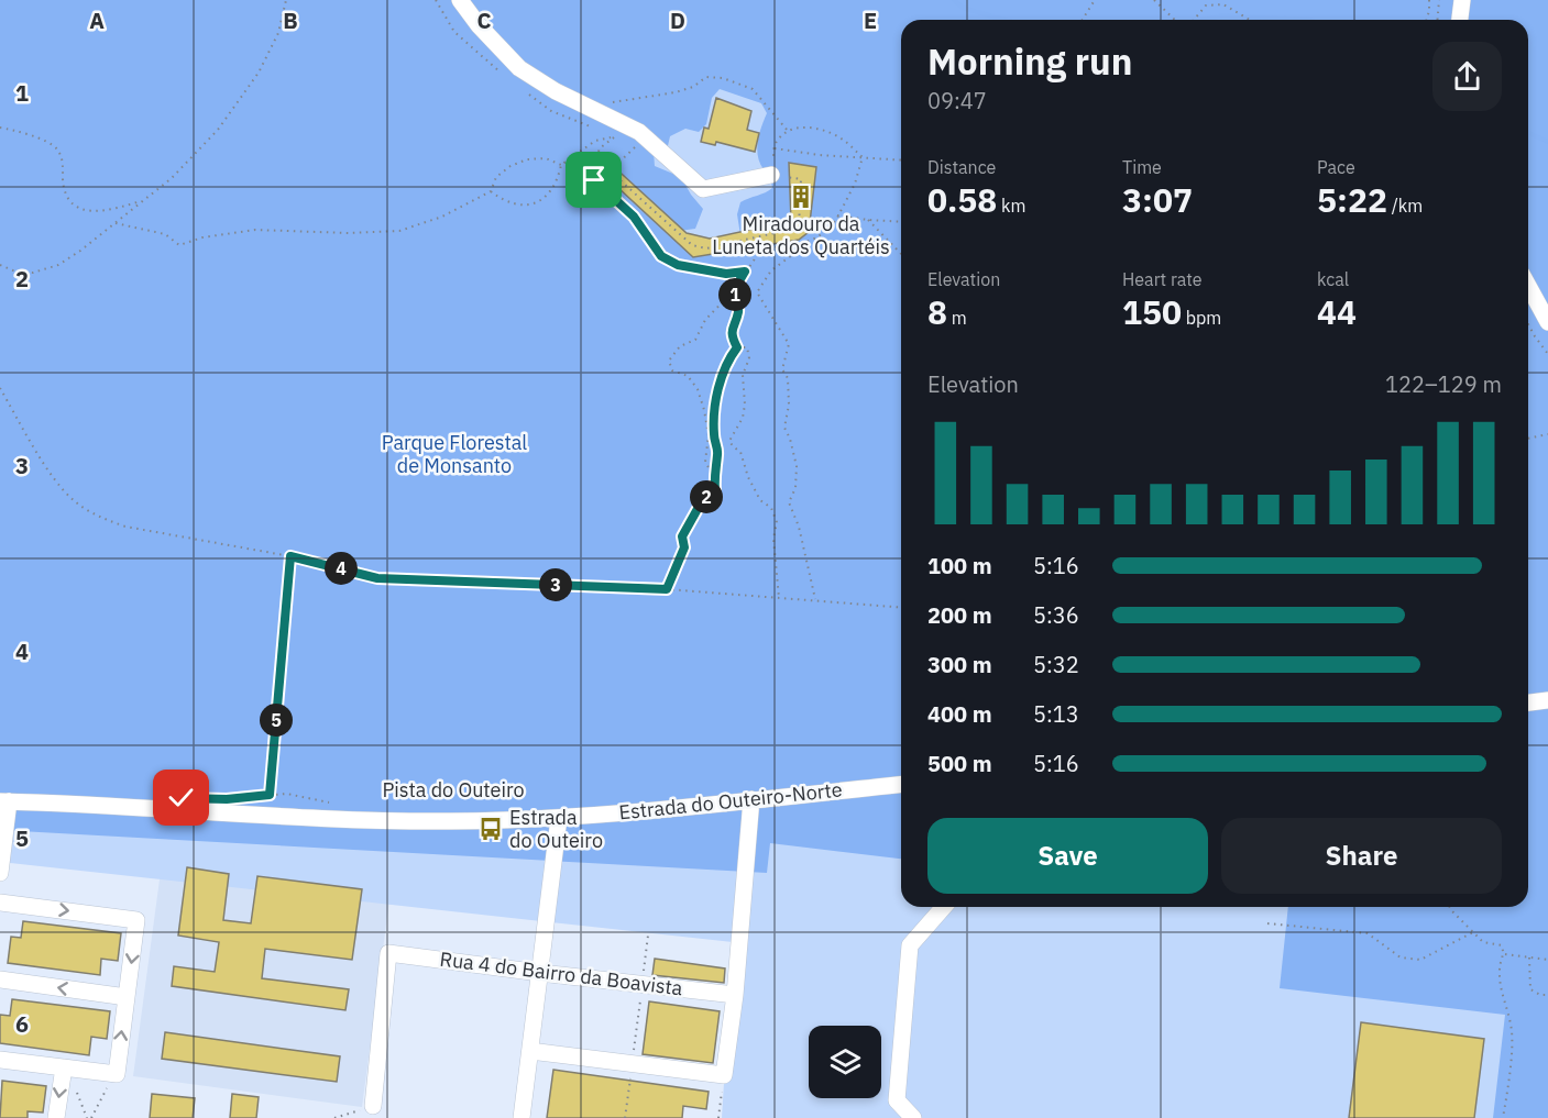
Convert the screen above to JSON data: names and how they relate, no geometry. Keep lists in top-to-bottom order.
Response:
{
  "streets": {
    "street": ["Estrada do Outeiro-Norte", "Rua 4 do Bairro da Boavista"]
  },
  "parks": ["Parque Florestal de Monsanto"],
  "places": {
    "building": ["Miradouro da Luneta dos Quartéis"],
    "bus stop": ["Estrada do Outeiro"]
  },
  "page": {
    "heading": ["Morning run", "09:47"],
    "stats": [
      ["Distance", "0.58 km"],
      ["Time", "3:07"],
      ["Pace", "5:22 /km"],
      ["Elevation", "8 m"],
      ["Heart rate", "150 bpm"],
      ["kcal", "44"]
    ],
    "pins": [
      "1",
      "2",
      "4",
      "3",
      "5"
    ],
    "chart": ["Elevation", "122–129 m"],
    "list": [
      {
        "name": "100 m",
        "note": "5:16"
      },
      {
        "name": "200 m",
        "note": "5:36"
      },
      {
        "name": "300 m",
        "note": "5:32"
      },
      {
        "name": "400 m",
        "note": "5:13"
      },
      {
        "name": "500 m",
        "note": "5:16"
      }
    ],
    "buttons": ["Save", "Share"]
  },
  "grid": {
    "columns": [
      "A",
      "B",
      "C",
      "D",
      "E"
    ],
    "rows": [
      "1",
      "2",
      "3",
      "4",
      "5",
      "6"
    ]
  }
}
